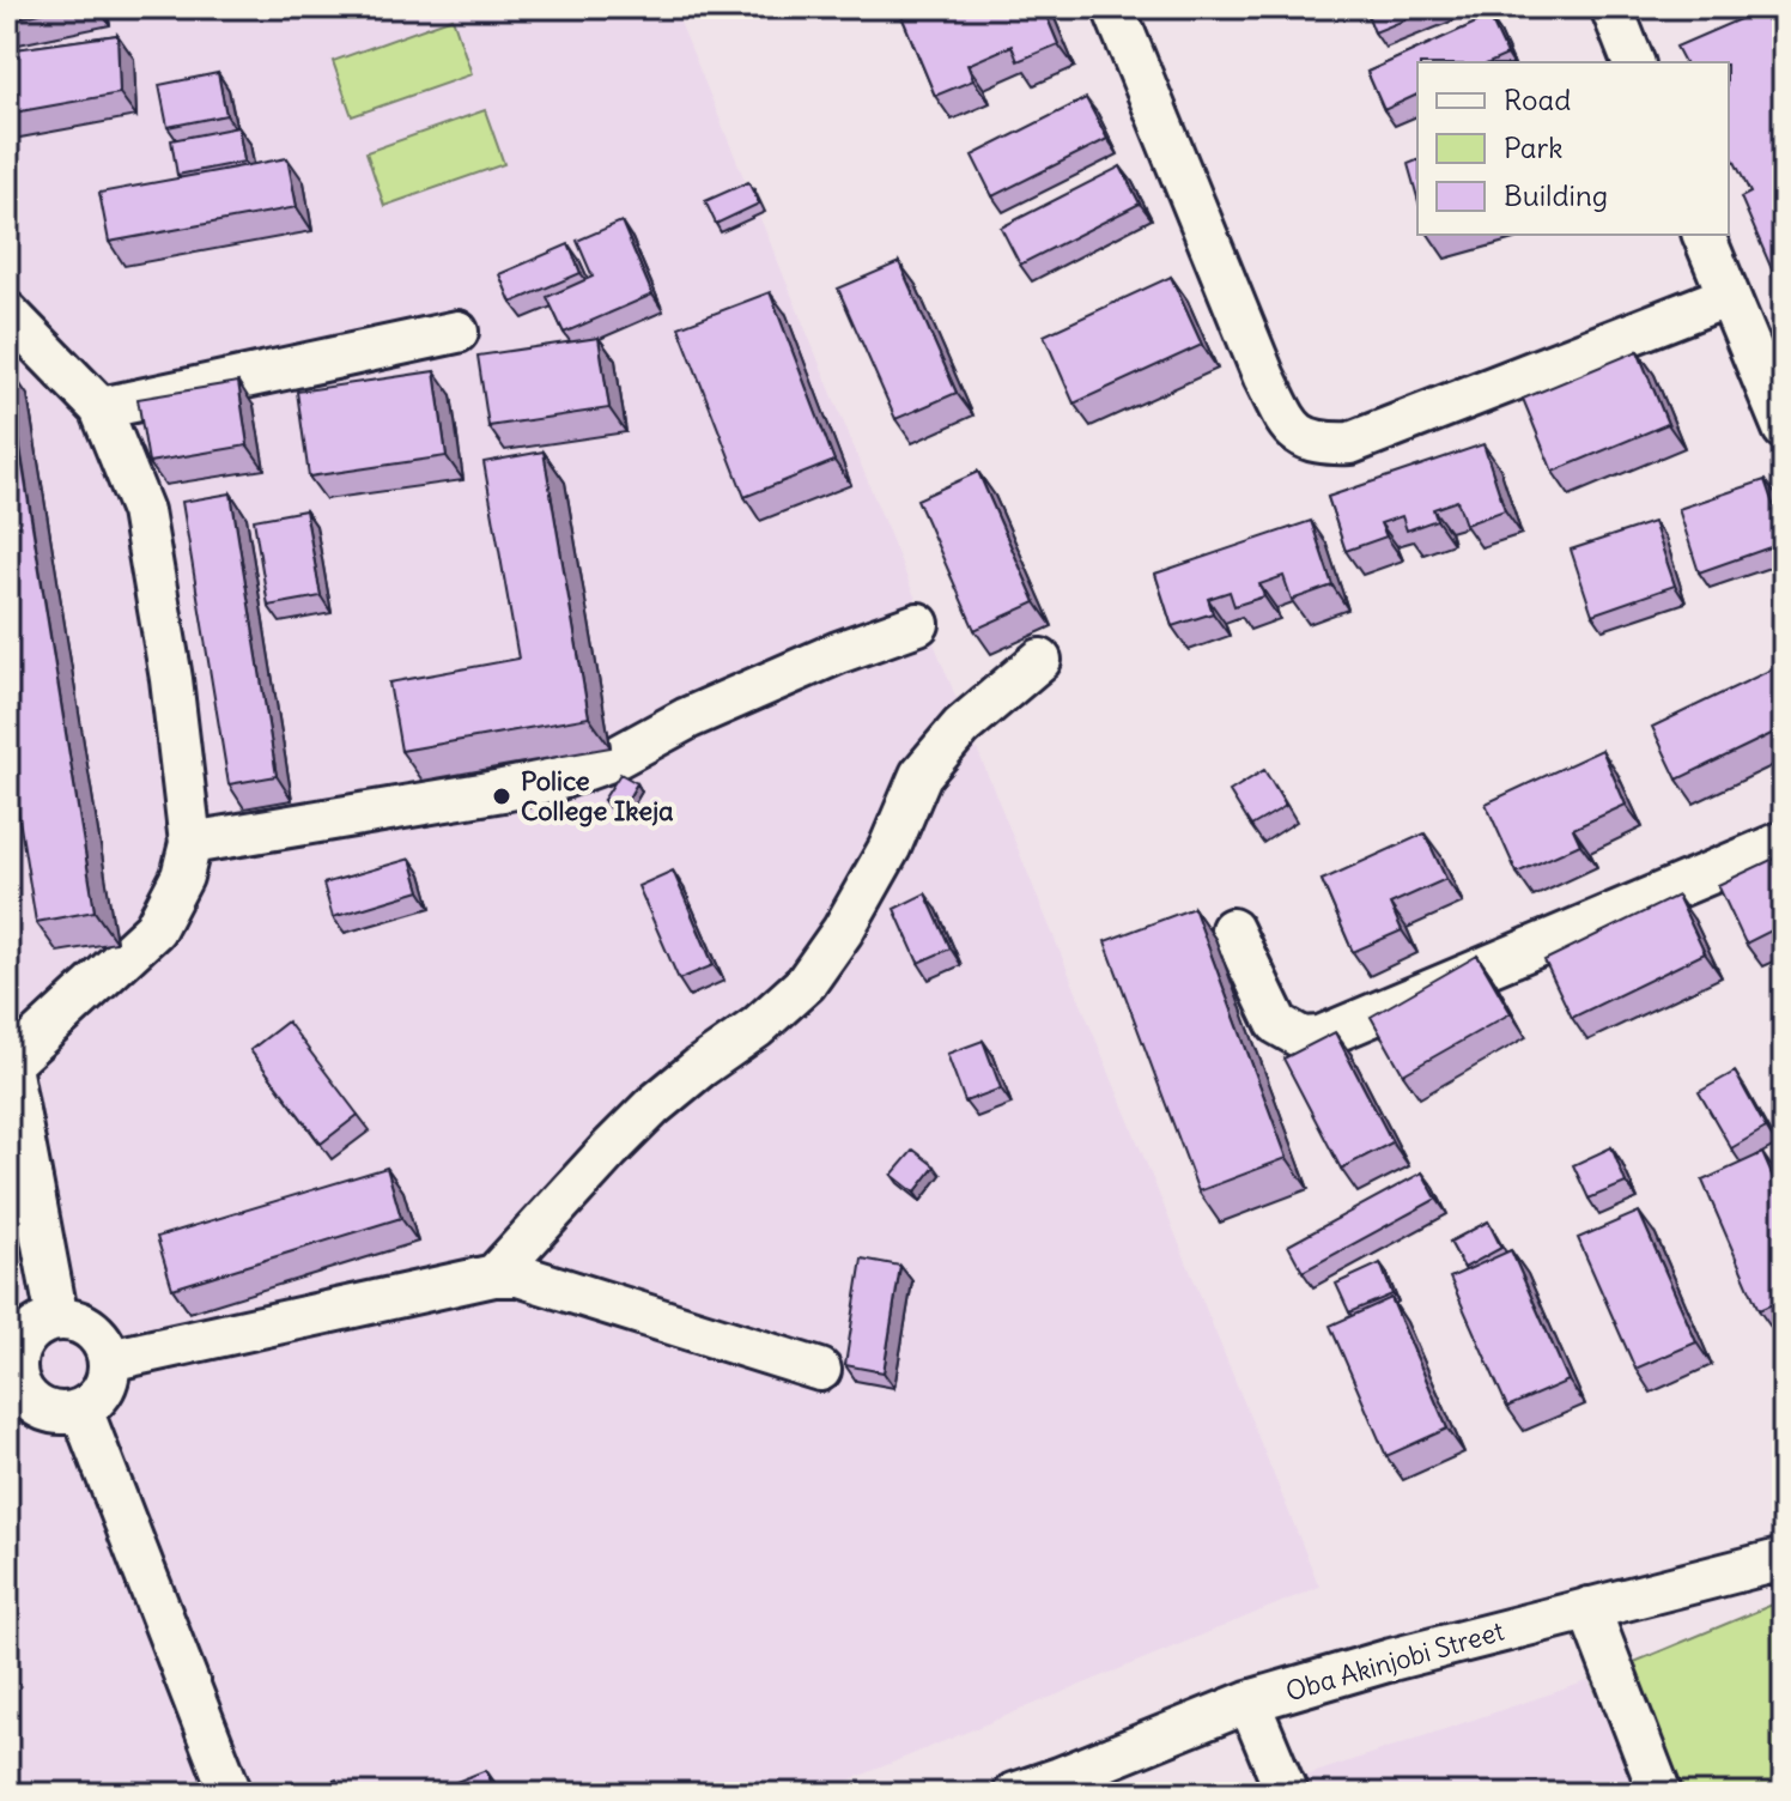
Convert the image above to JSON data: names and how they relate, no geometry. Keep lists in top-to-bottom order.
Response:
{
  "streets": {
    "street": ["Oba Akinjobi Street"]
  },
  "places": ["Police College Ikeja"],
  "legend": ["Road", "Park", "Building"]
}
